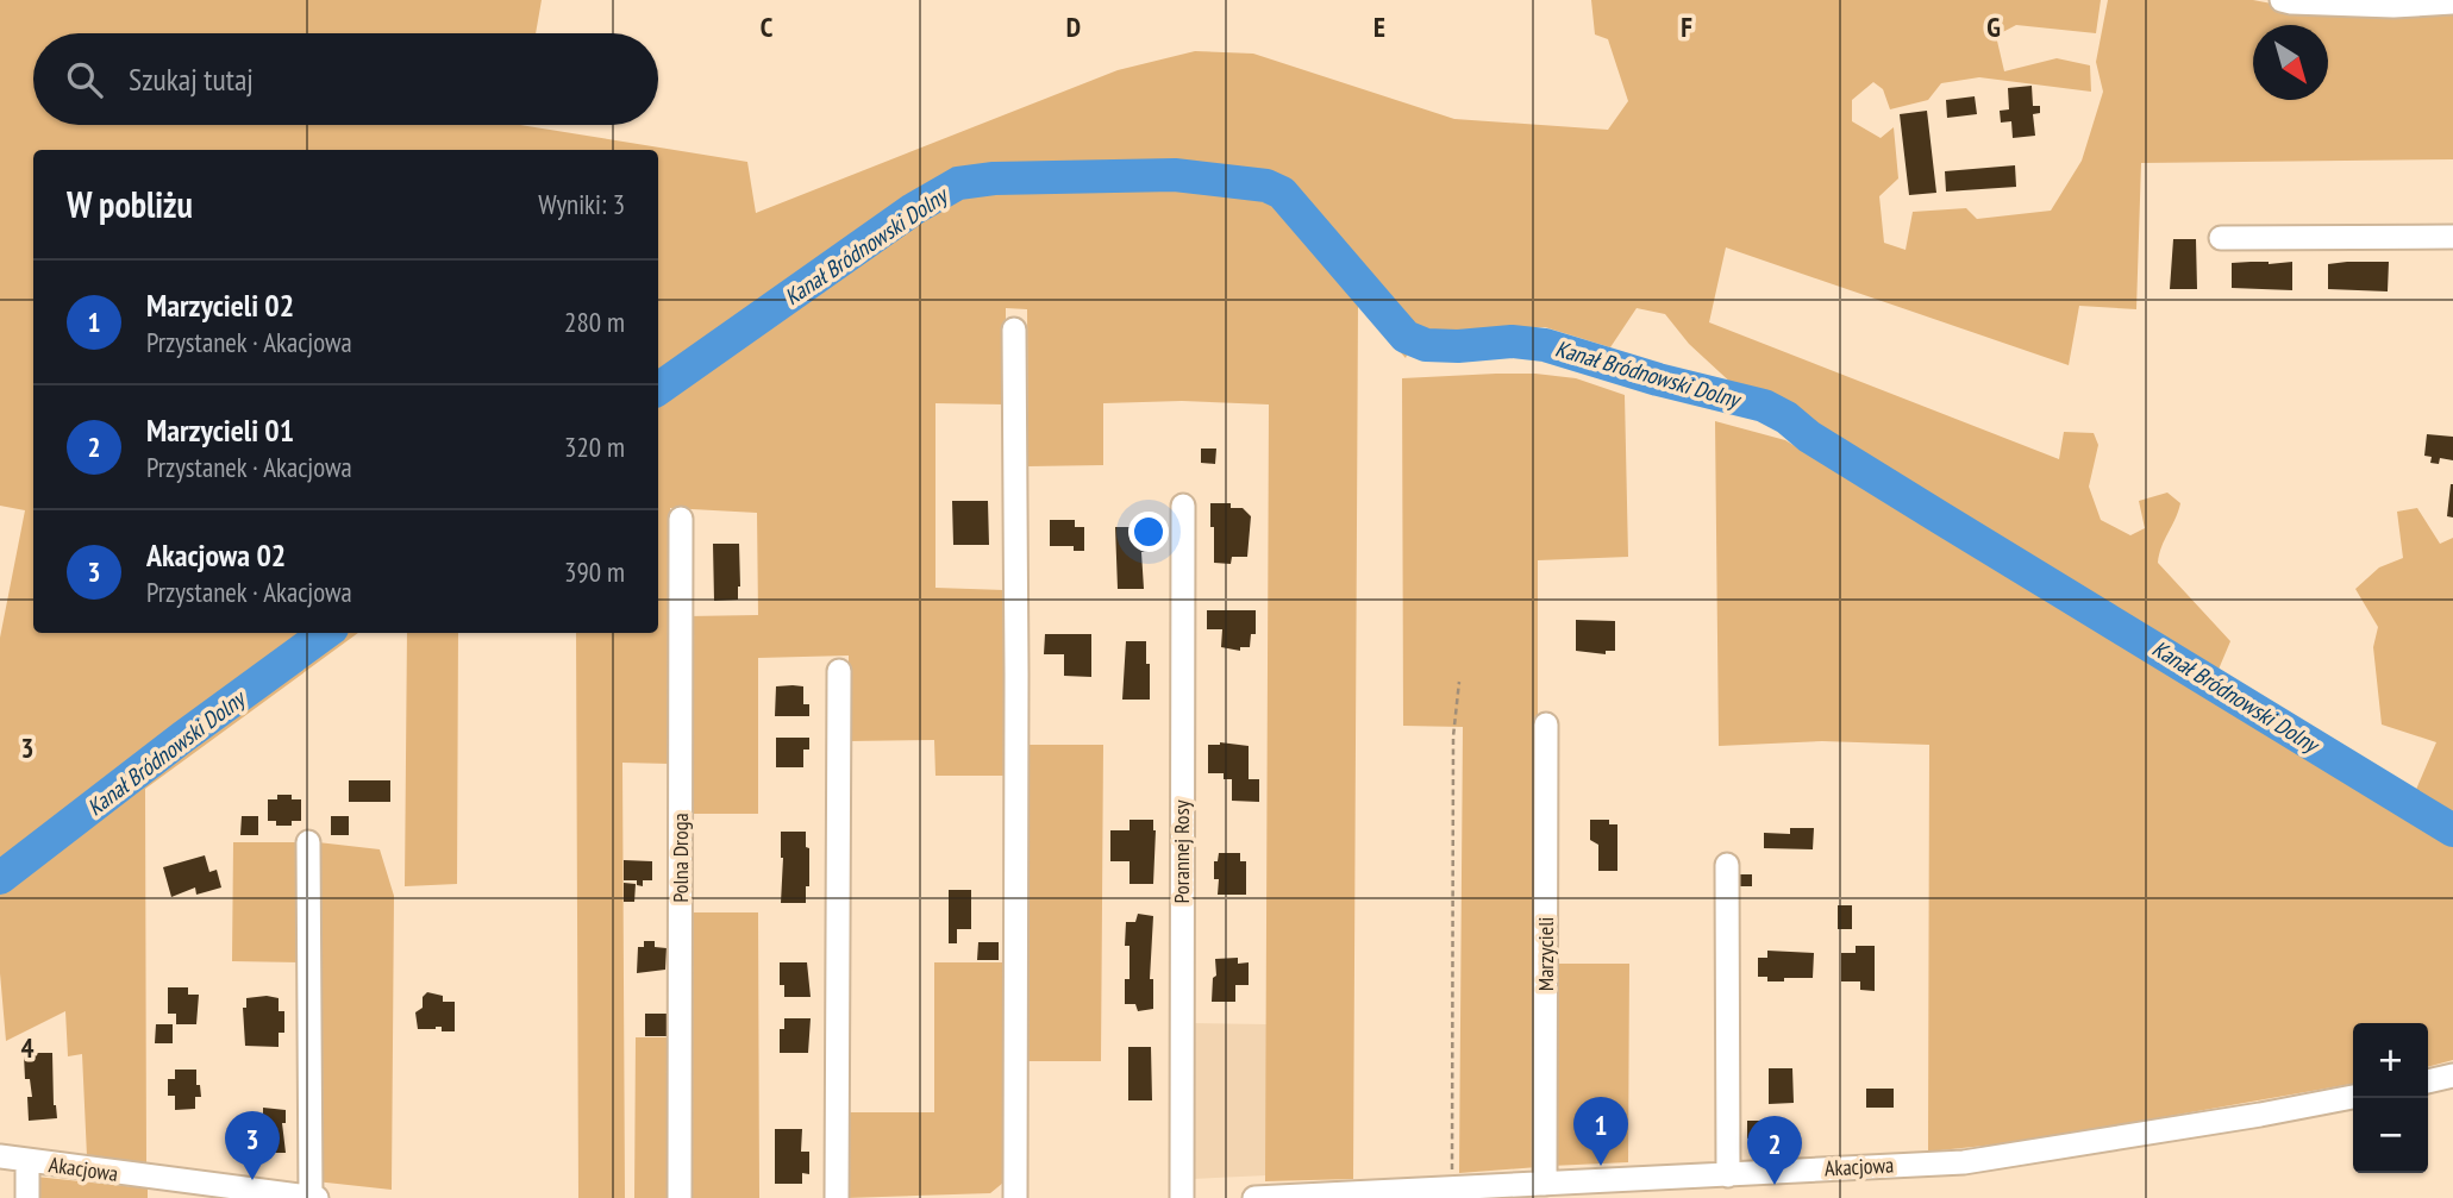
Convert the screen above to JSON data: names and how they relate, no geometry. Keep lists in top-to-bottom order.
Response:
{
  "streets": {
    "street": [
      "Porannej Rosy",
      "Polna Droga",
      "Marzycieli",
      "Akacjowa"
    ]
  },
  "crossings": [
    ["Marzycieli", "Akacjowa"]
  ],
  "water": ["Kanał Bródnowski Dolny"],
  "north": "bottom right",
  "page": {
    "search": "Szukaj tutaj",
    "heading": ["W pobliżu", "Wyniki: 3"],
    "list": [
      {
        "mark": "1",
        "name": "Marzycieli 02",
        "note": "Przystanek · Akacjowa",
        "value": "280 m"
      },
      {
        "mark": "2",
        "name": "Marzycieli 01",
        "note": "Przystanek · Akacjowa",
        "value": "320 m"
      },
      {
        "mark": "3",
        "name": "Akacjowa 02",
        "note": "Przystanek · Akacjowa",
        "value": "390 m"
      }
    ],
    "map_buttons": ["+", "−"],
    "pins": ["1", "3", "2"]
  },
  "grid": {
    "columns": [
      "C",
      "D",
      "E",
      "F",
      "G"
    ],
    "rows": ["3", "4"]
  }
}
